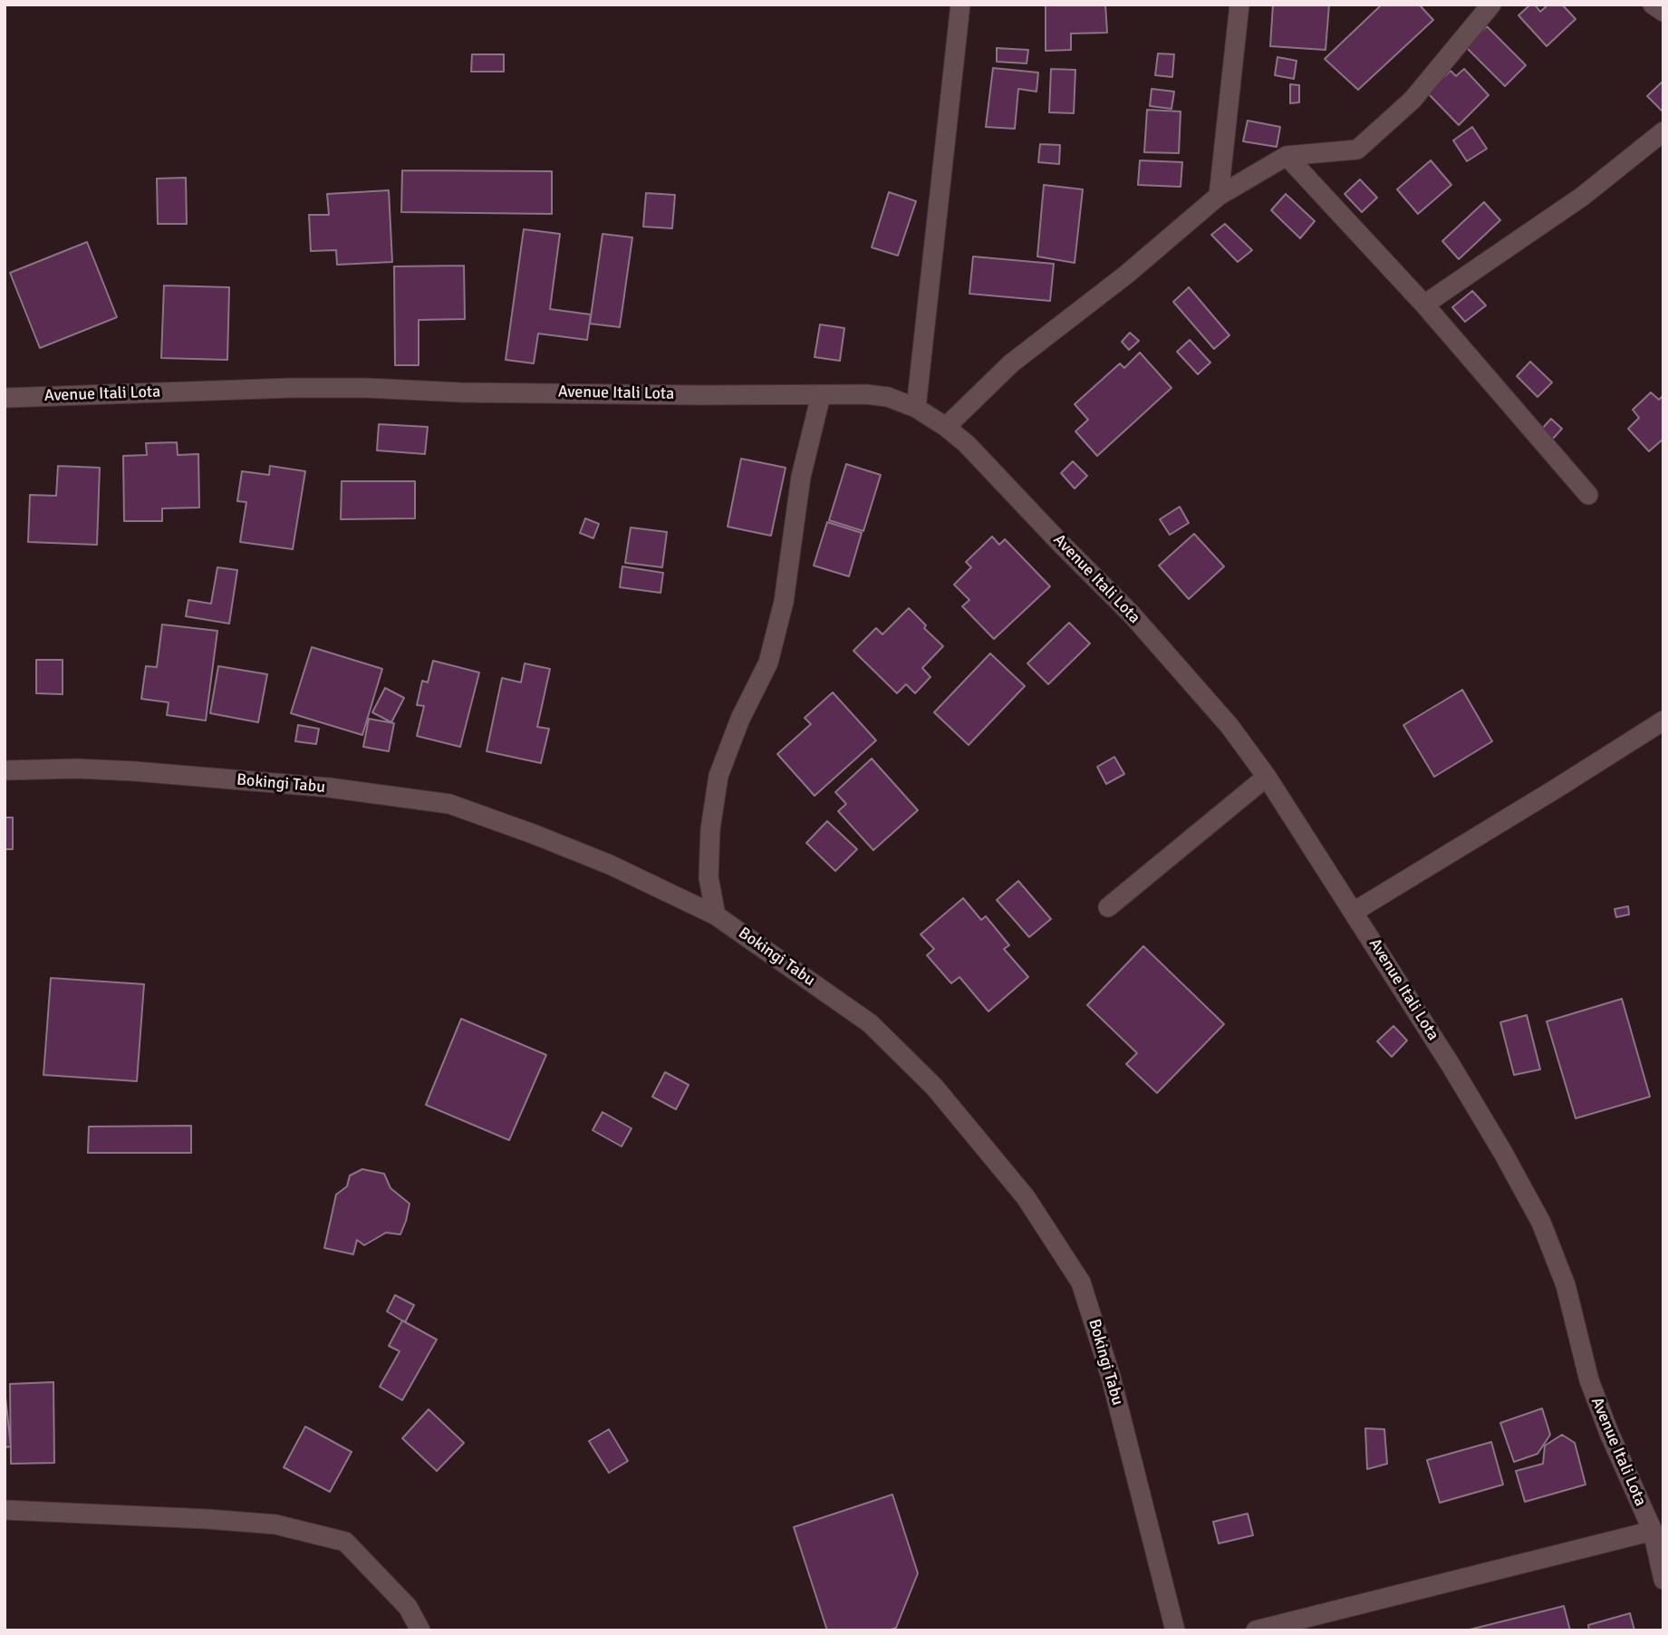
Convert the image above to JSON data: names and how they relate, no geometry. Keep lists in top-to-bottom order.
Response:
{
  "streets": {
    "street": ["Avenue Itali Lota", "Bokingi Tabu"]
  }
}
